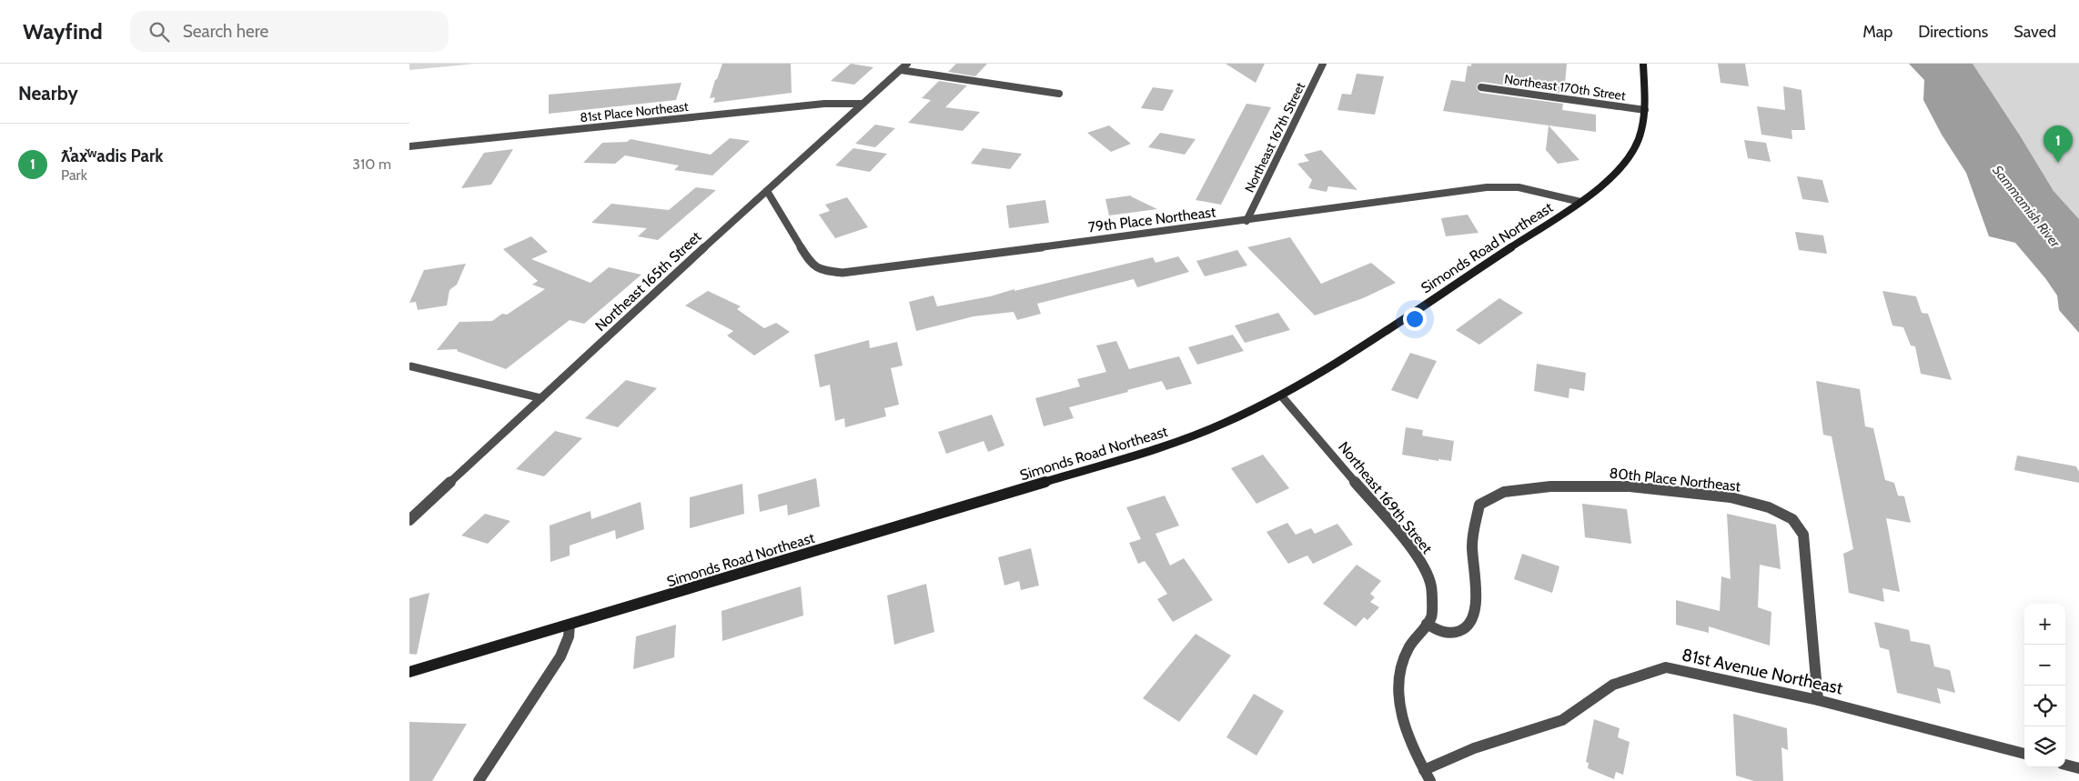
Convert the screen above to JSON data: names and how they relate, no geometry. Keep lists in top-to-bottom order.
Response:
{
  "streets": {
    "main road": ["Simonds Road Northeast"],
    "street": [
      "Northeast 170th Street",
      "81st Place Northeast",
      "Northeast 167th Street",
      "79th Place Northeast",
      "Northeast 165th Street",
      "80th Place Northeast",
      "Northeast 169th Street",
      "81st Avenue Northeast"
    ]
  },
  "crossings": [
    ["Northeast 170th Street", "Simonds Road Northeast"],
    ["81st Place Northeast", "Northeast 165th Street"],
    ["Northeast 167th Street", "79th Place Northeast"],
    ["79th Place Northeast", "Simonds Road Northeast"],
    ["79th Place Northeast", "Northeast 165th Street"],
    ["Simonds Road Northeast", "Northeast 169th Street"],
    ["80th Place Northeast", "Northeast 169th Street"],
    ["80th Place Northeast", "81st Avenue Northeast"],
    ["Northeast 169th Street", "81st Avenue Northeast"]
  ],
  "water": ["Sammamish River"],
  "page": {
    "header": "Wayfind",
    "search": "Search here",
    "nav": ["Map", "Directions", "Saved"],
    "heading": "Nearby",
    "list": [
      {
        "mark": "1",
        "name": "ƛ̕ax̌ʷadis Park",
        "note": "Park",
        "value": "310 m"
      }
    ],
    "pins": "1",
    "map_buttons": ["+", "−"]
  }
}
